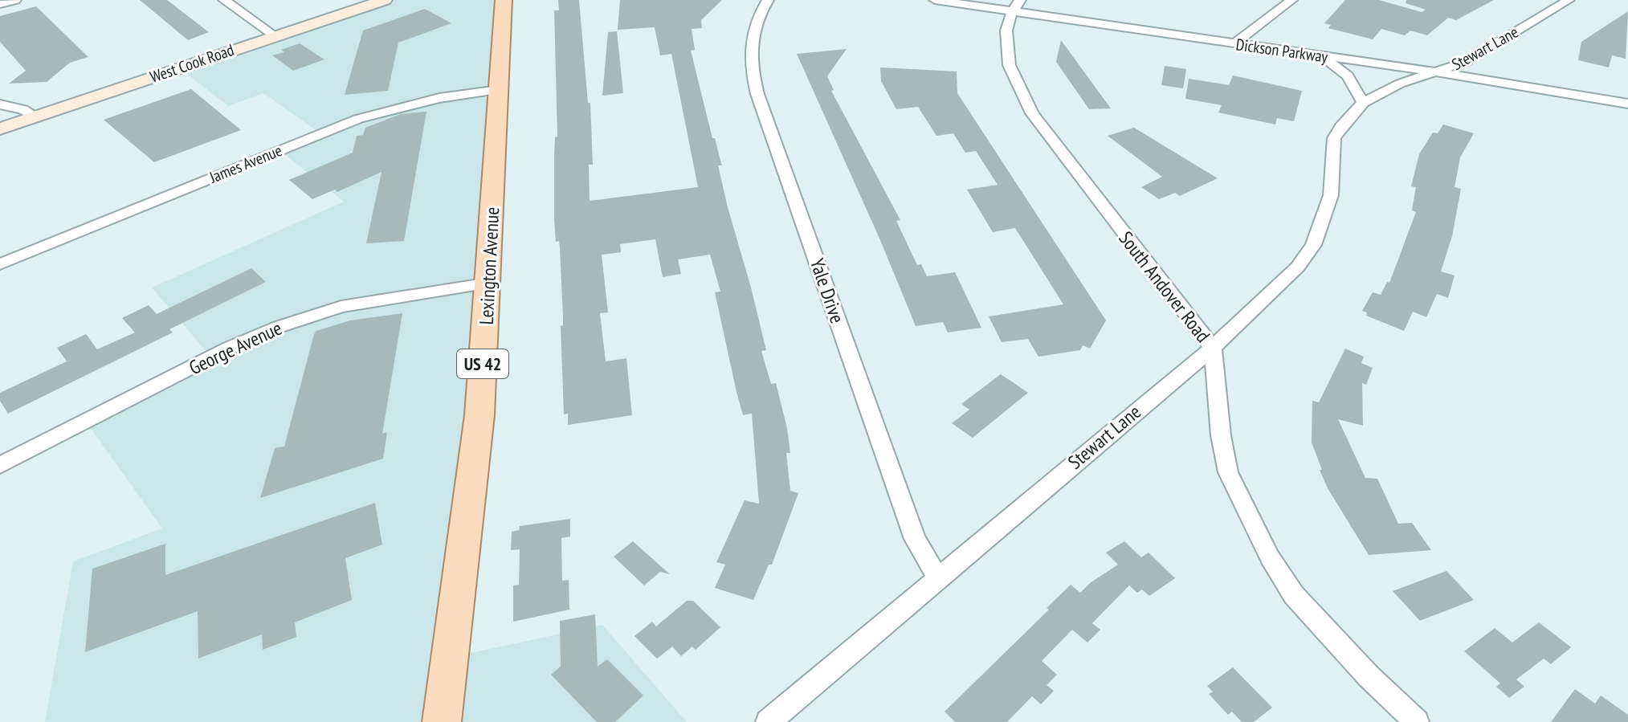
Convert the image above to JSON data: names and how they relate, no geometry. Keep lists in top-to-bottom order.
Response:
{
  "streets": {
    "main road": ["West Cook Road", "Lexington Avenue", "US 42"],
    "street": [
      "Stewart Lane",
      "Dickson Parkway",
      "James Avenue",
      "South Andover Road",
      "Yale Drive",
      "George Avenue"
    ]
  },
  "crossings": [
    ["Stewart Lane", "Dickson Parkway"],
    ["Stewart Lane", "South Andover Road"],
    ["Stewart Lane", "Yale Drive"],
    ["Dickson Parkway", "South Andover Road"],
    ["James Avenue", "Lexington Avenue"],
    ["Lexington Avenue", "George Avenue"]
  ]
}
